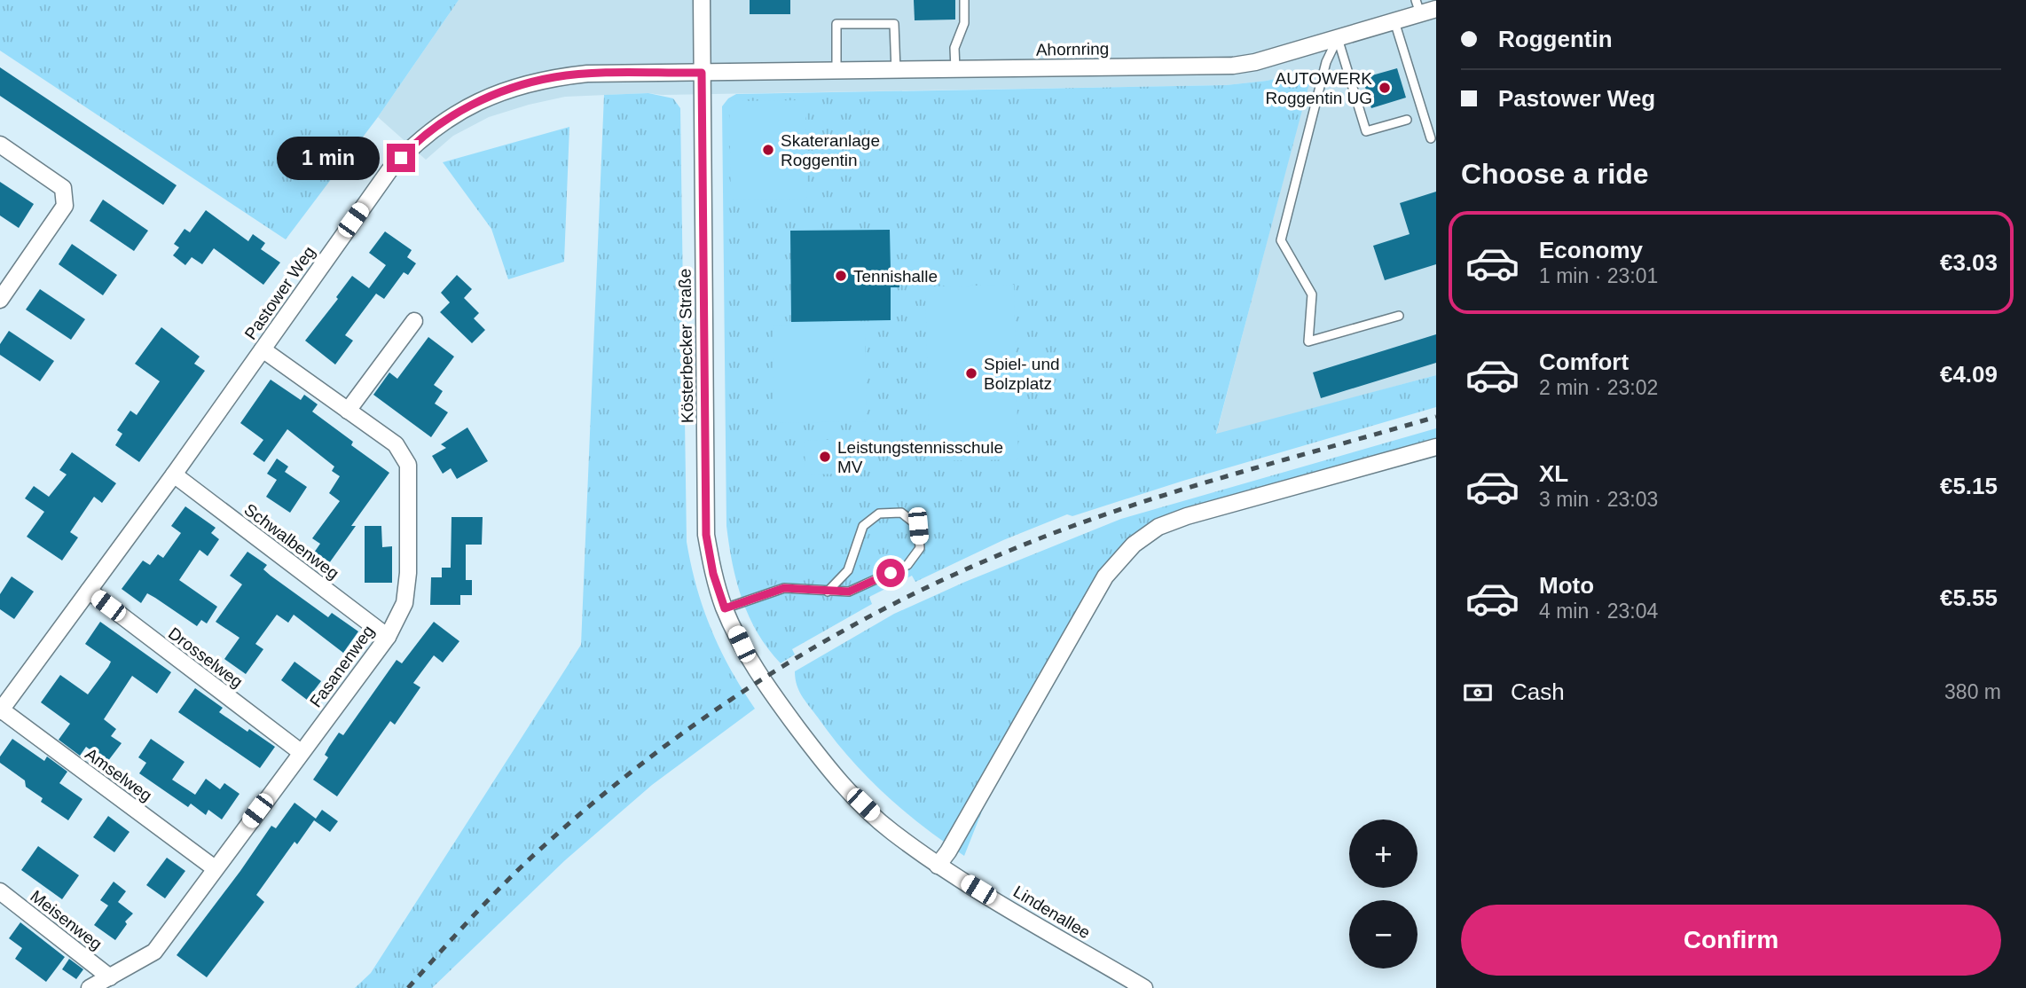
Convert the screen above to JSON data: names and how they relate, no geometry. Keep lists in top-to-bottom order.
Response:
{
  "streets": {
    "street": [
      "Ahornring",
      "Pastower Weg",
      "Kösterbecker Straße",
      "Schwalbenweg",
      "Drosselweg",
      "Fasanenweg",
      "Amselweg",
      "Lindenallee",
      "Meisenweg"
    ]
  },
  "crossings": [
    ["Ahornring", "Pastower Weg"],
    ["Ahornring", "Kösterbecker Straße"],
    ["Pastower Weg", "Kösterbecker Straße"],
    ["Pastower Weg", "Schwalbenweg"],
    ["Pastower Weg", "Drosselweg"],
    ["Pastower Weg", "Fasanenweg"],
    ["Pastower Weg", "Amselweg"],
    ["Kösterbecker Straße", "Lindenallee"],
    ["Schwalbenweg", "Fasanenweg"],
    ["Drosselweg", "Fasanenweg"],
    ["Fasanenweg", "Amselweg"],
    ["Fasanenweg", "Meisenweg"]
  ],
  "places": [
    "AUTOWERK Roggentin UG",
    "Skateranlage Roggentin",
    "Tennishalle",
    "Spiel- und Bolzplatz",
    "Leistungstennisschule MV"
  ],
  "page": {
    "banner": ["Roggentin", "Pastower Weg"],
    "bubble": "1 min",
    "heading": "Choose a ride",
    "list": [
      {
        "name": "Economy",
        "note": "1 min · 23:01",
        "value": "€3.03"
      },
      {
        "name": "Comfort",
        "note": "2 min · 23:02",
        "value": "€4.09"
      },
      {
        "name": "XL",
        "note": "3 min · 23:03",
        "value": "€5.15"
      },
      {
        "name": "Moto",
        "note": "4 min · 23:04",
        "value": "€5.55"
      }
    ],
    "pay": ["Cash", "380 m"],
    "map_buttons": ["+", "−"],
    "buttons": "Confirm"
  }
}
